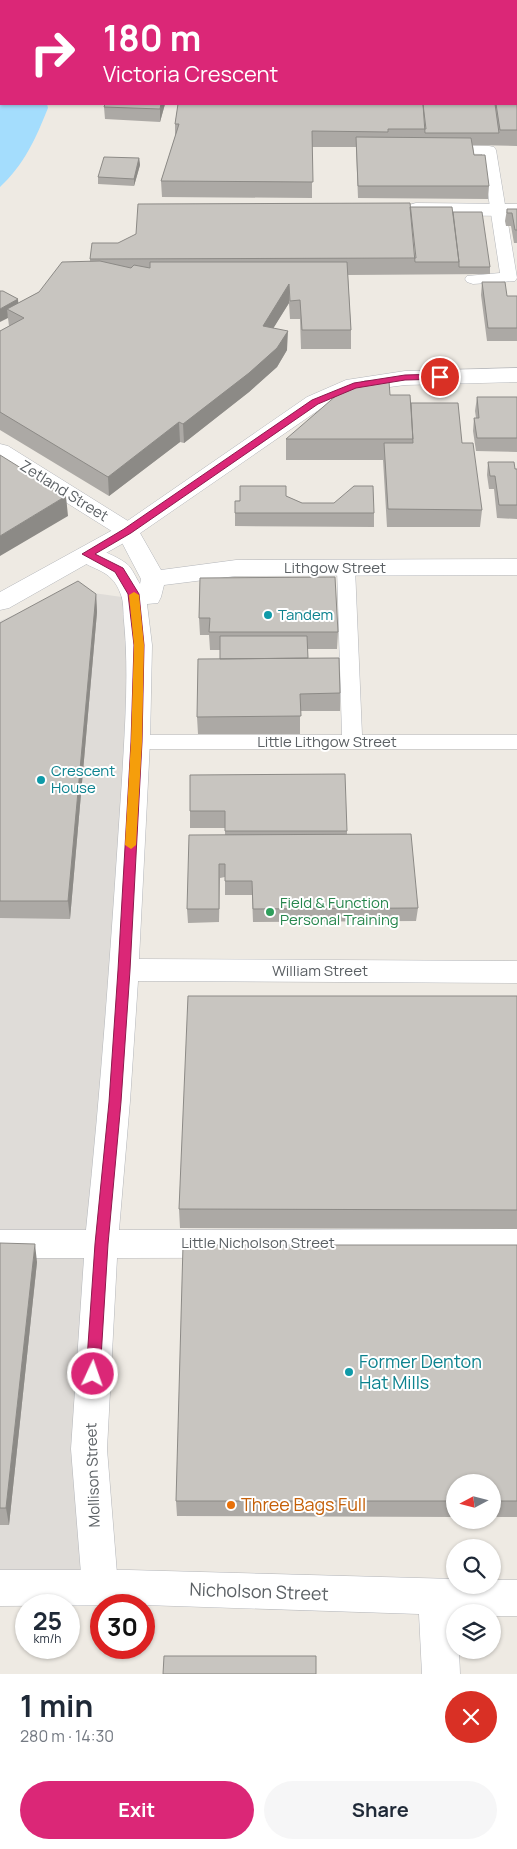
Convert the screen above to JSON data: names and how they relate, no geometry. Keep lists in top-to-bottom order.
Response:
{
  "streets": {
    "street": [
      "Zetland Street",
      "Lithgow Street",
      "William Street",
      "Little Nicholson Street",
      "Mollison Street",
      "Nicholson Street"
    ],
    "lane": ["Little Lithgow Street"]
  },
  "crossings": [
    ["Lithgow Street", "Mollison Street"],
    ["Little Lithgow Street", "Mollison Street"],
    ["William Street", "Mollison Street"],
    ["Little Nicholson Street", "Mollison Street"],
    ["Mollison Street", "Nicholson Street"]
  ],
  "places": [
    "Tandem",
    "Crescent House",
    "Field & Function Personal Training",
    "Former Denton Hat Mills",
    "Three Bags Full"
  ],
  "north": "left",
  "page": {
    "turn": ["180 m", "Victoria Crescent"],
    "speed": "25 km/h",
    "limit": "30",
    "heading": ["1 min", "280 m · 14:30"],
    "buttons": ["Exit", "Share"]
  }
}
